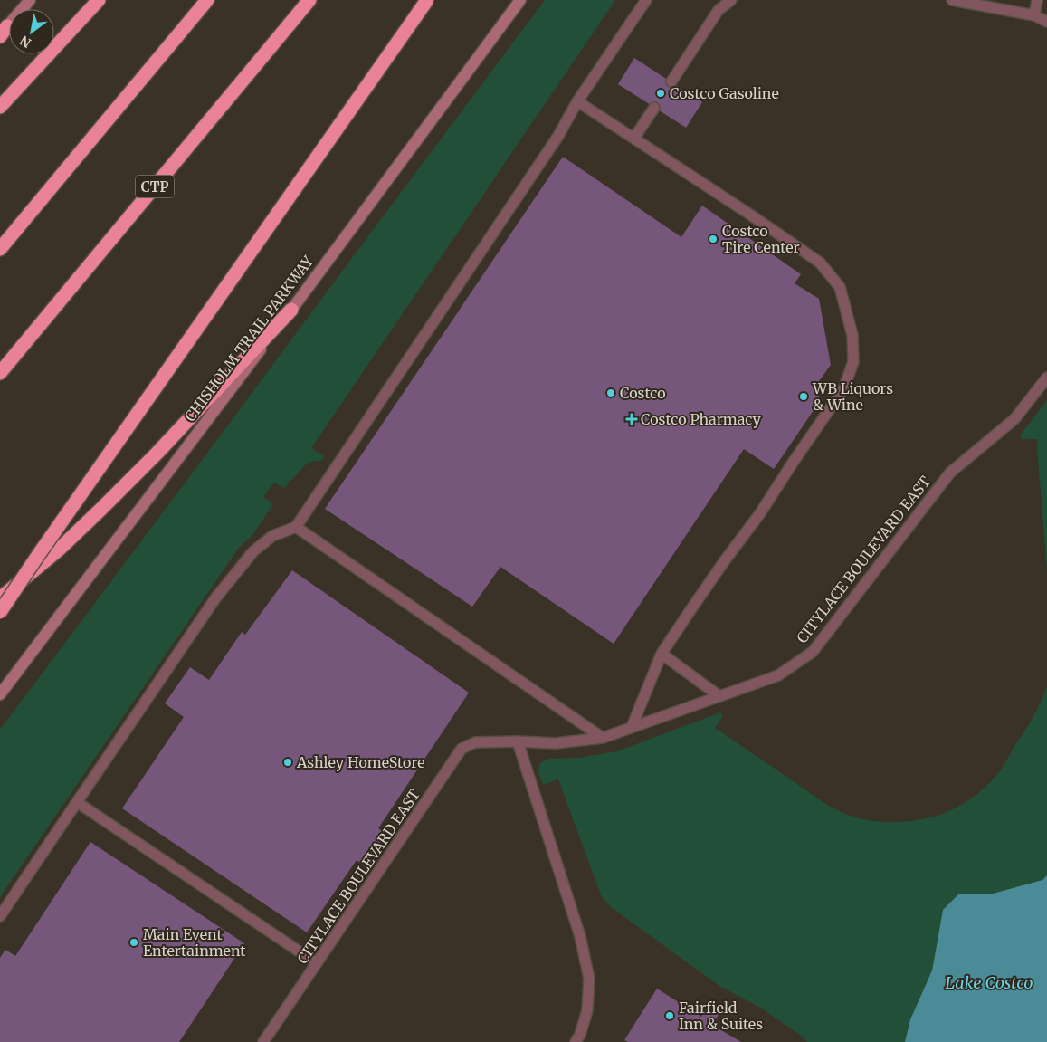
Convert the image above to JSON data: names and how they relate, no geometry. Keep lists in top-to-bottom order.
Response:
{
  "streets": {
    "highway": ["CTP"],
    "main road": ["CHISHOLM TRAIL PARKWAY"],
    "lane": ["CITYLACE BOULEVARD EAST"]
  },
  "water": ["Lake Costco"],
  "places": {
    "other": [
      "Costco Gasoline",
      "Costco Tire Center",
      "Costco",
      "WB Liquors & Wine",
      "Ashley HomeStore",
      "Main Event Entertainment",
      "Fairfield Inn & Suites"
    ],
    "health": ["Costco Pharmacy"]
  },
  "north": "bottom left"
}
